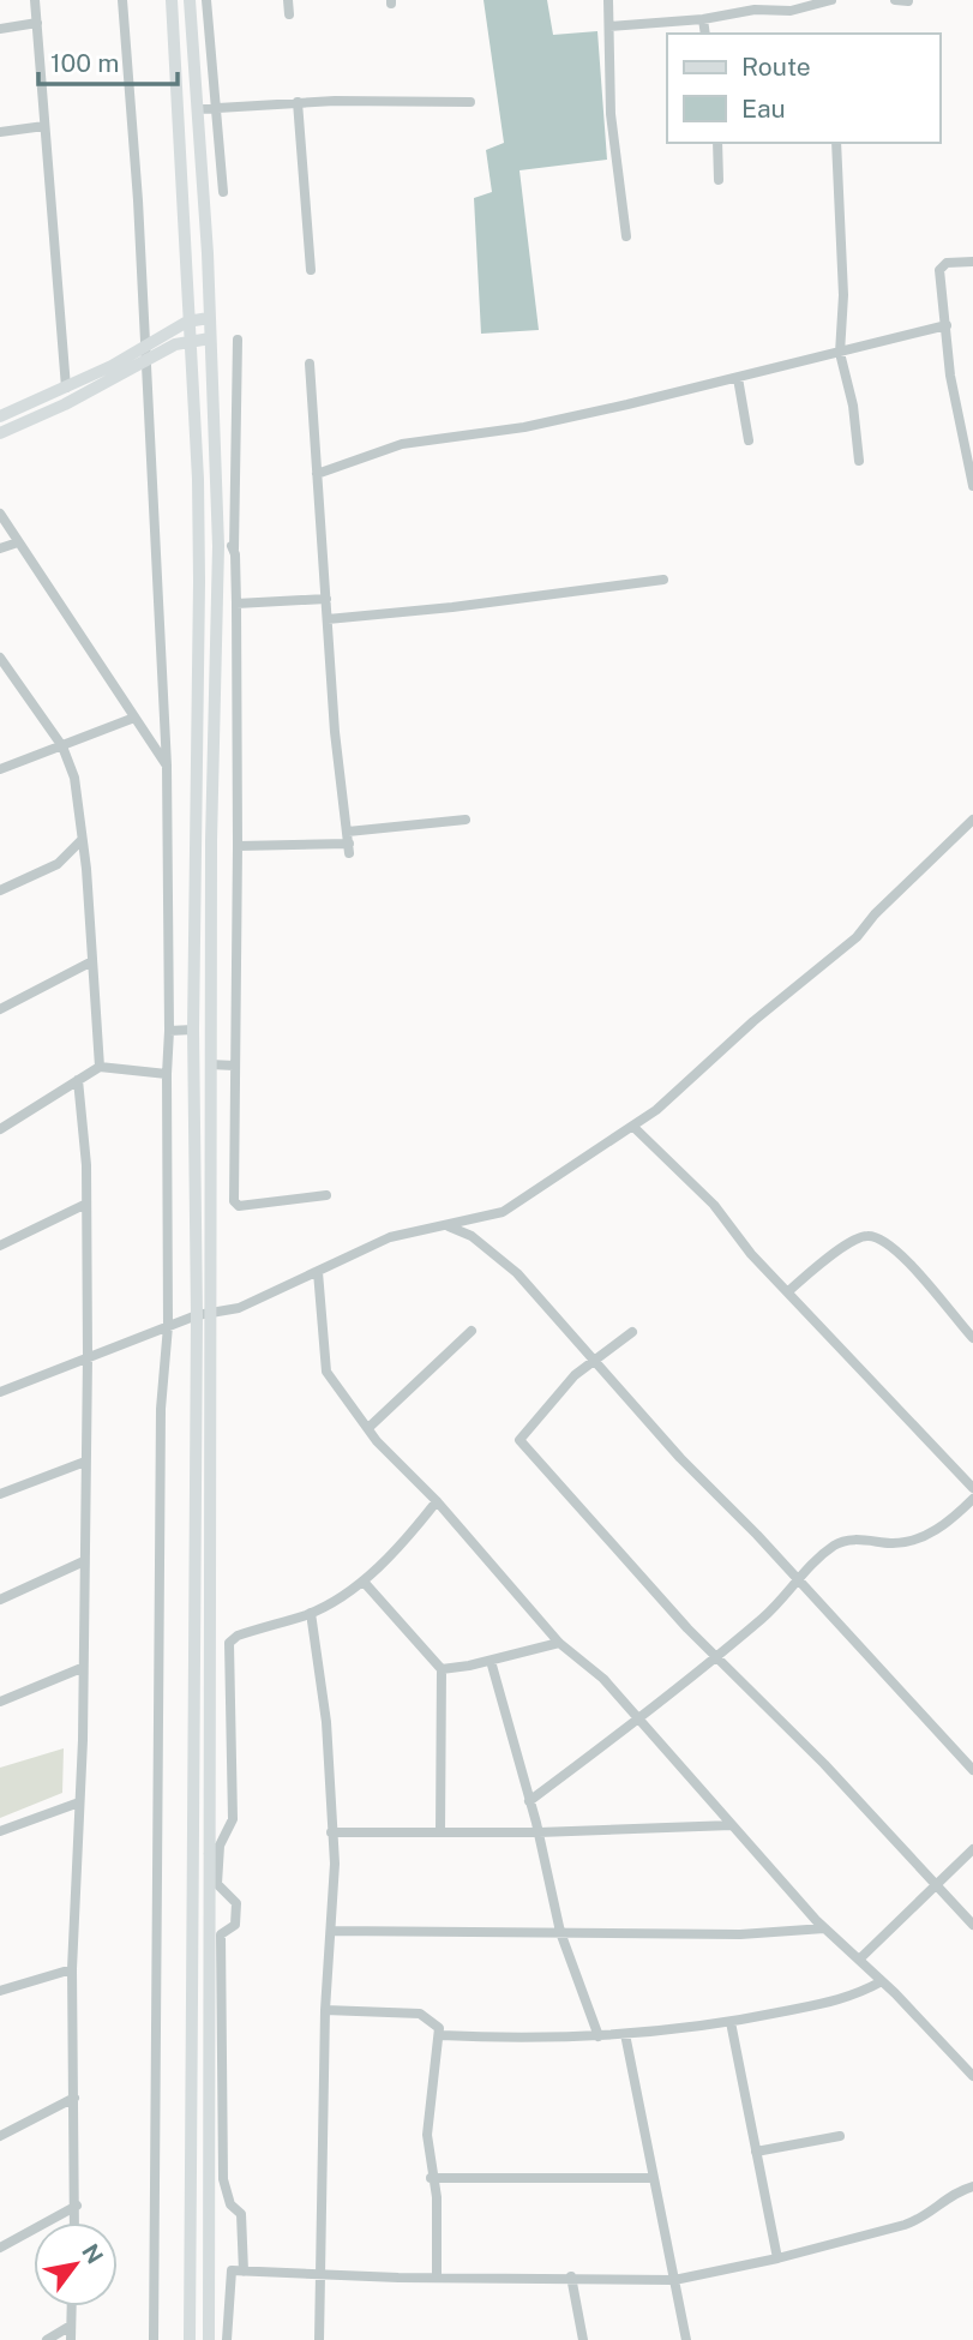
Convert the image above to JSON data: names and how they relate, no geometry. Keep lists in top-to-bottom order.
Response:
{
  "legend": ["Route", "Eau"],
  "scale_bar": "100 m",
  "north": "top right"
}
